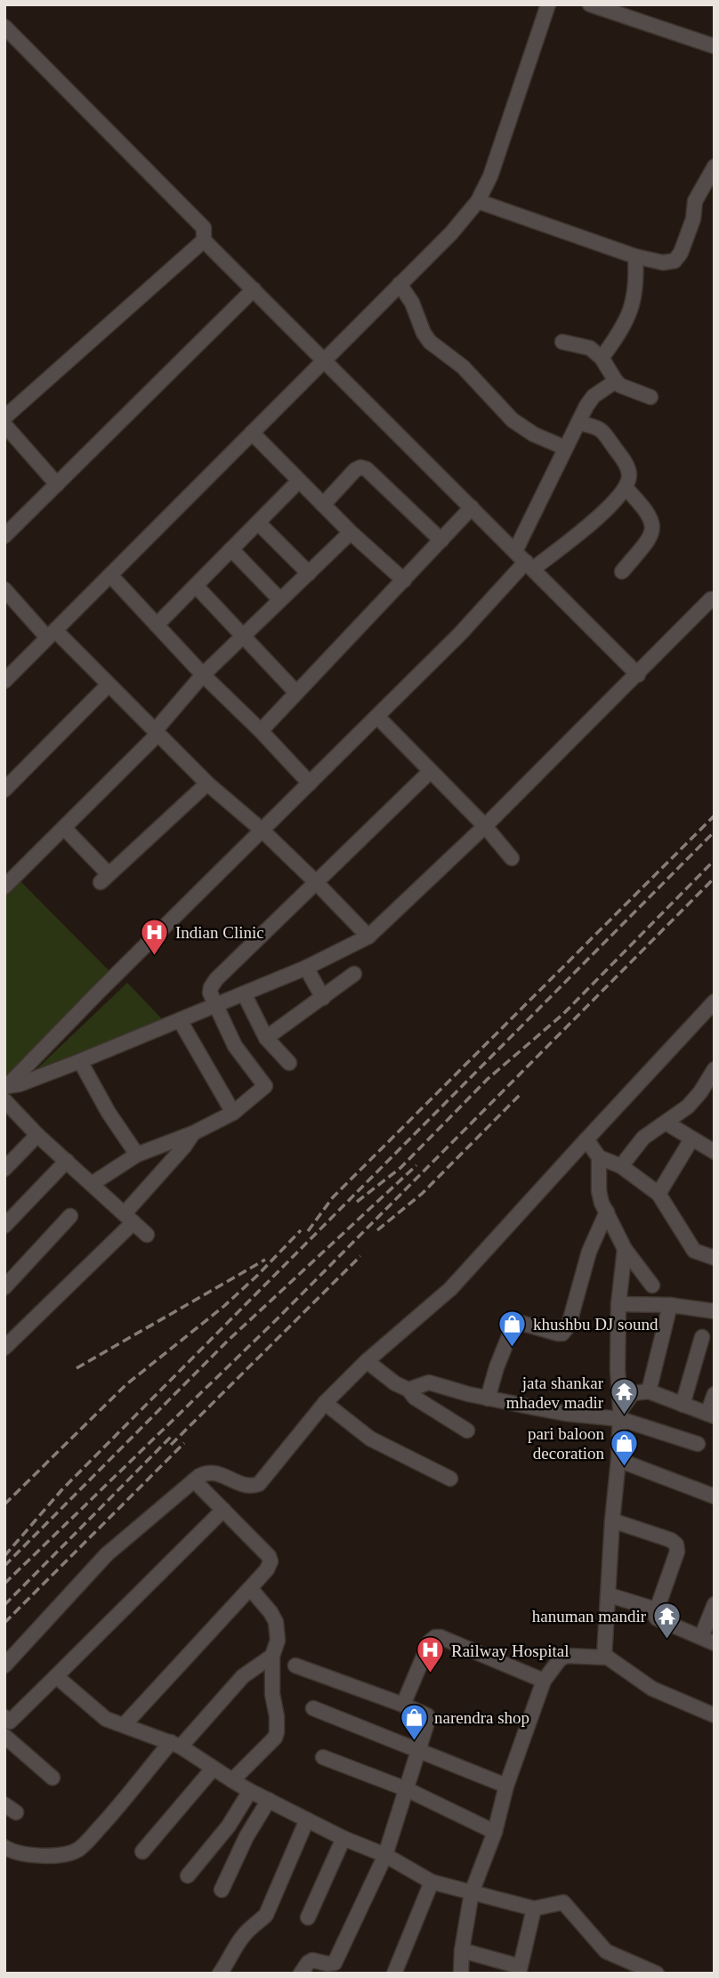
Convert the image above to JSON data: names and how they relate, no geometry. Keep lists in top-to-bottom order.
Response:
{
  "places": {
    "hospital": ["Indian Clinic", "Railway Hospital"],
    "shop": ["khushbu DJ sound", "pari baloon decoration", "narendra shop"],
    "temple": ["jata shankar mhadev madir", "hanuman mandir"]
  }
}
